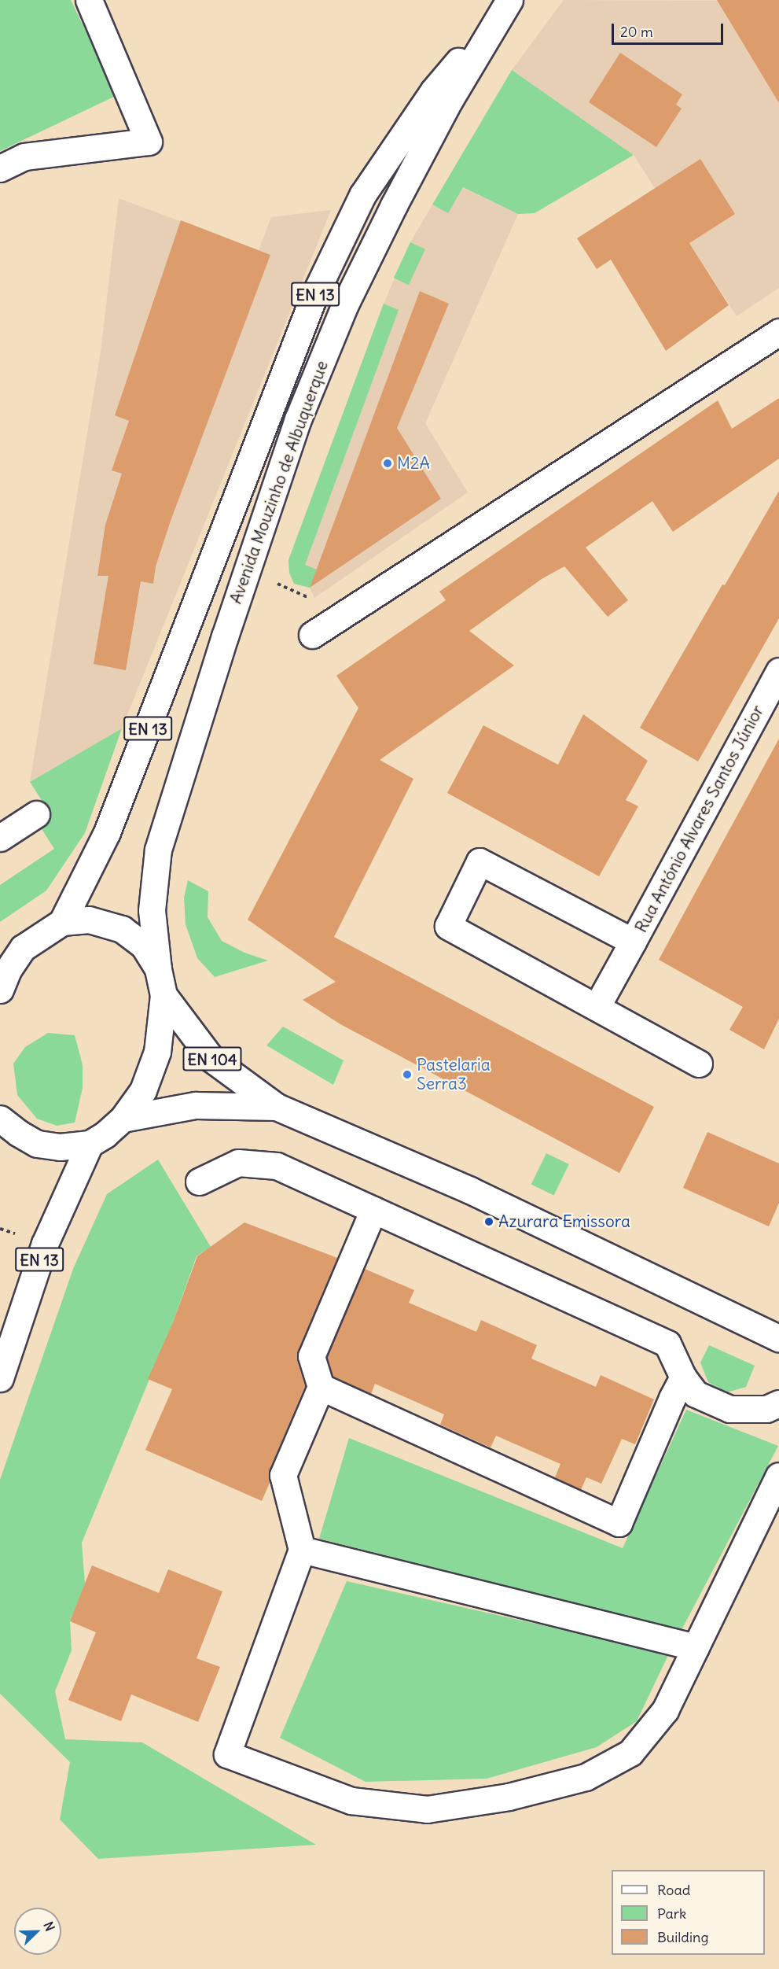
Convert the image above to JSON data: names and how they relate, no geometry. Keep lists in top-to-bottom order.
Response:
{
  "streets": {
    "street": [
      "EN 13",
      "Avenida Mouzinho de Albuquerque",
      "Rua António Alvares Santos Júnior",
      "EN 104"
    ]
  },
  "crossings": [
    ["EN 13", "Avenida Mouzinho de Albuquerque"],
    ["EN 13", "EN 104"]
  ],
  "places": ["M2A", "Pastelaria Serra3", "Azurara Emissora"],
  "legend": ["Road", "Park", "Building"],
  "scale_bar": "20 m",
  "north": "top right"
}
